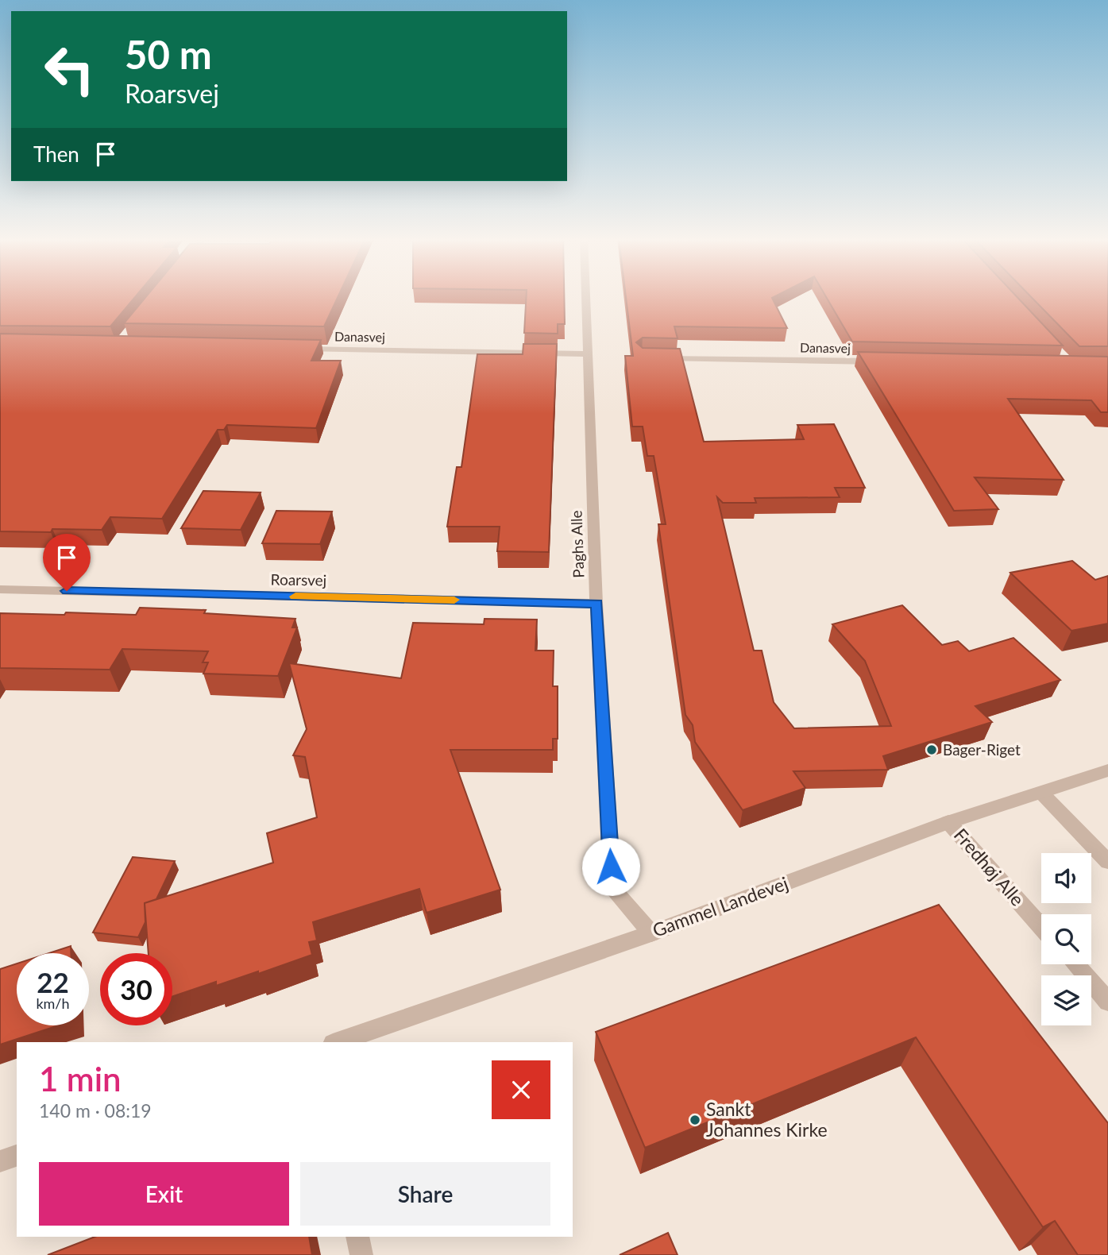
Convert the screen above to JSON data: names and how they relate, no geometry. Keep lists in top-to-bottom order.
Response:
{
  "streets": {
    "street": [
      "Danasvej",
      "Paghs Alle",
      "Roarsvej",
      "Fredhøj Alle",
      "Gammel Landevej"
    ]
  },
  "crossings": [
    ["Danasvej", "Paghs Alle"],
    ["Paghs Alle", "Roarsvej"],
    ["Paghs Alle", "Gammel Landevej"],
    ["Fredhøj Alle", "Gammel Landevej"]
  ],
  "places": ["Bager-Riget", "Sankt Johannes Kirke"],
  "page": {
    "turn": ["50 m", "Roarsvej"],
    "then": "Then",
    "speed": "22 km/h",
    "limit": "30",
    "heading": ["1 min", "140 m · 08:19"],
    "buttons": ["Exit", "Share"]
  }
}
